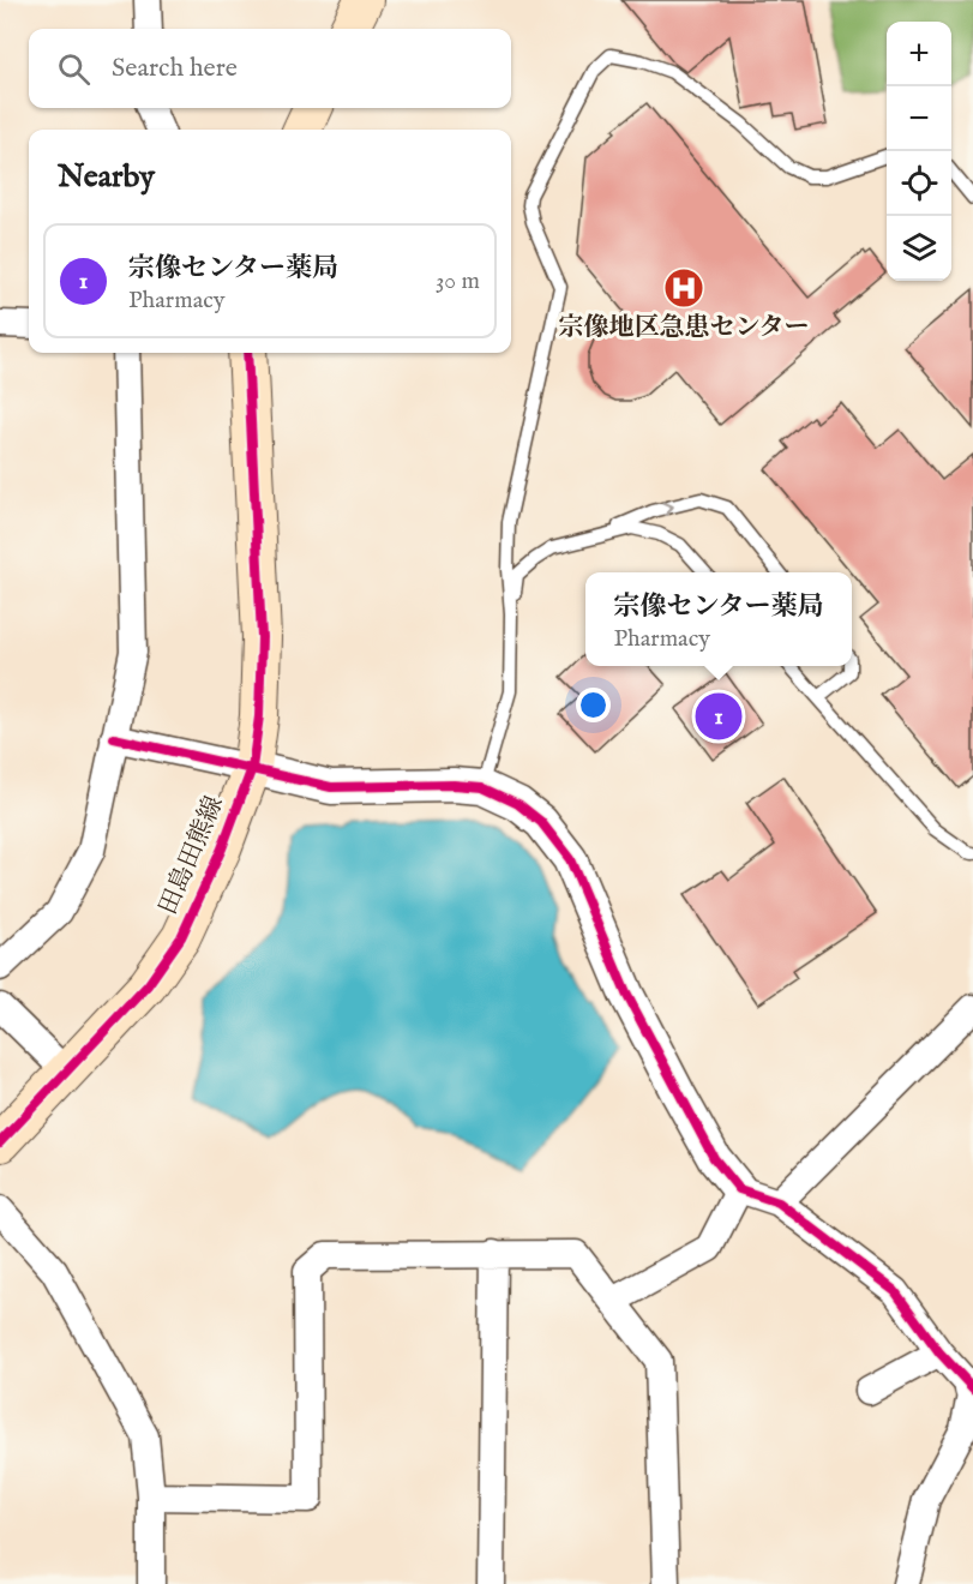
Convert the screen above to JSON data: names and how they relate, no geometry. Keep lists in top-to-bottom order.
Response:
{
  "streets": {
    "main road": ["田島田熊線"]
  },
  "places": {
    "hospital": ["宗像地区急患センター"]
  },
  "page": {
    "map_buttons": ["+", "−"],
    "search": "Search here",
    "heading": "Nearby",
    "list": [
      {
        "mark": "1",
        "name": "宗像センター薬局",
        "note": "Pharmacy",
        "value": "30 m"
      }
    ],
    "popup": ["宗像センター薬局", "Pharmacy"],
    "pins": "1"
  }
}
